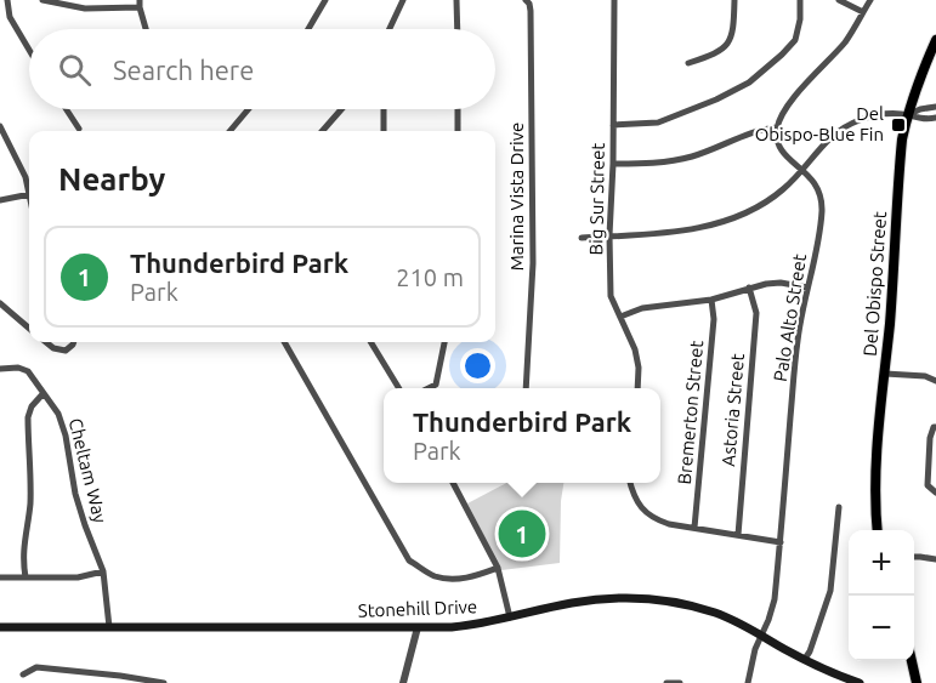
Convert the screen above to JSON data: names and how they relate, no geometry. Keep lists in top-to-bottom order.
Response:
{
  "streets": {
    "main road": ["Del Obispo Street", "Stonehill Drive"],
    "street": [
      "Marina Vista Drive",
      "Big Sur Street",
      "Palo Alto Street",
      "Astoria Street",
      "Bremerton Street",
      "Cheltam Way"
    ]
  },
  "crossings": [
    ["Palo Alto Street", "Stonehill Drive"],
    ["Cheltam Way", "Stonehill Drive"]
  ],
  "places": {
    "transit": ["Del Obispo-Blue Fin"]
  },
  "page": {
    "search": "Search here",
    "heading": "Nearby",
    "list": [
      {
        "mark": "1",
        "name": "Thunderbird Park",
        "note": "Park",
        "value": "210 m"
      }
    ],
    "popup": ["Thunderbird Park", "Park"],
    "pins": "1",
    "map_buttons": ["+", "−"]
  }
}
